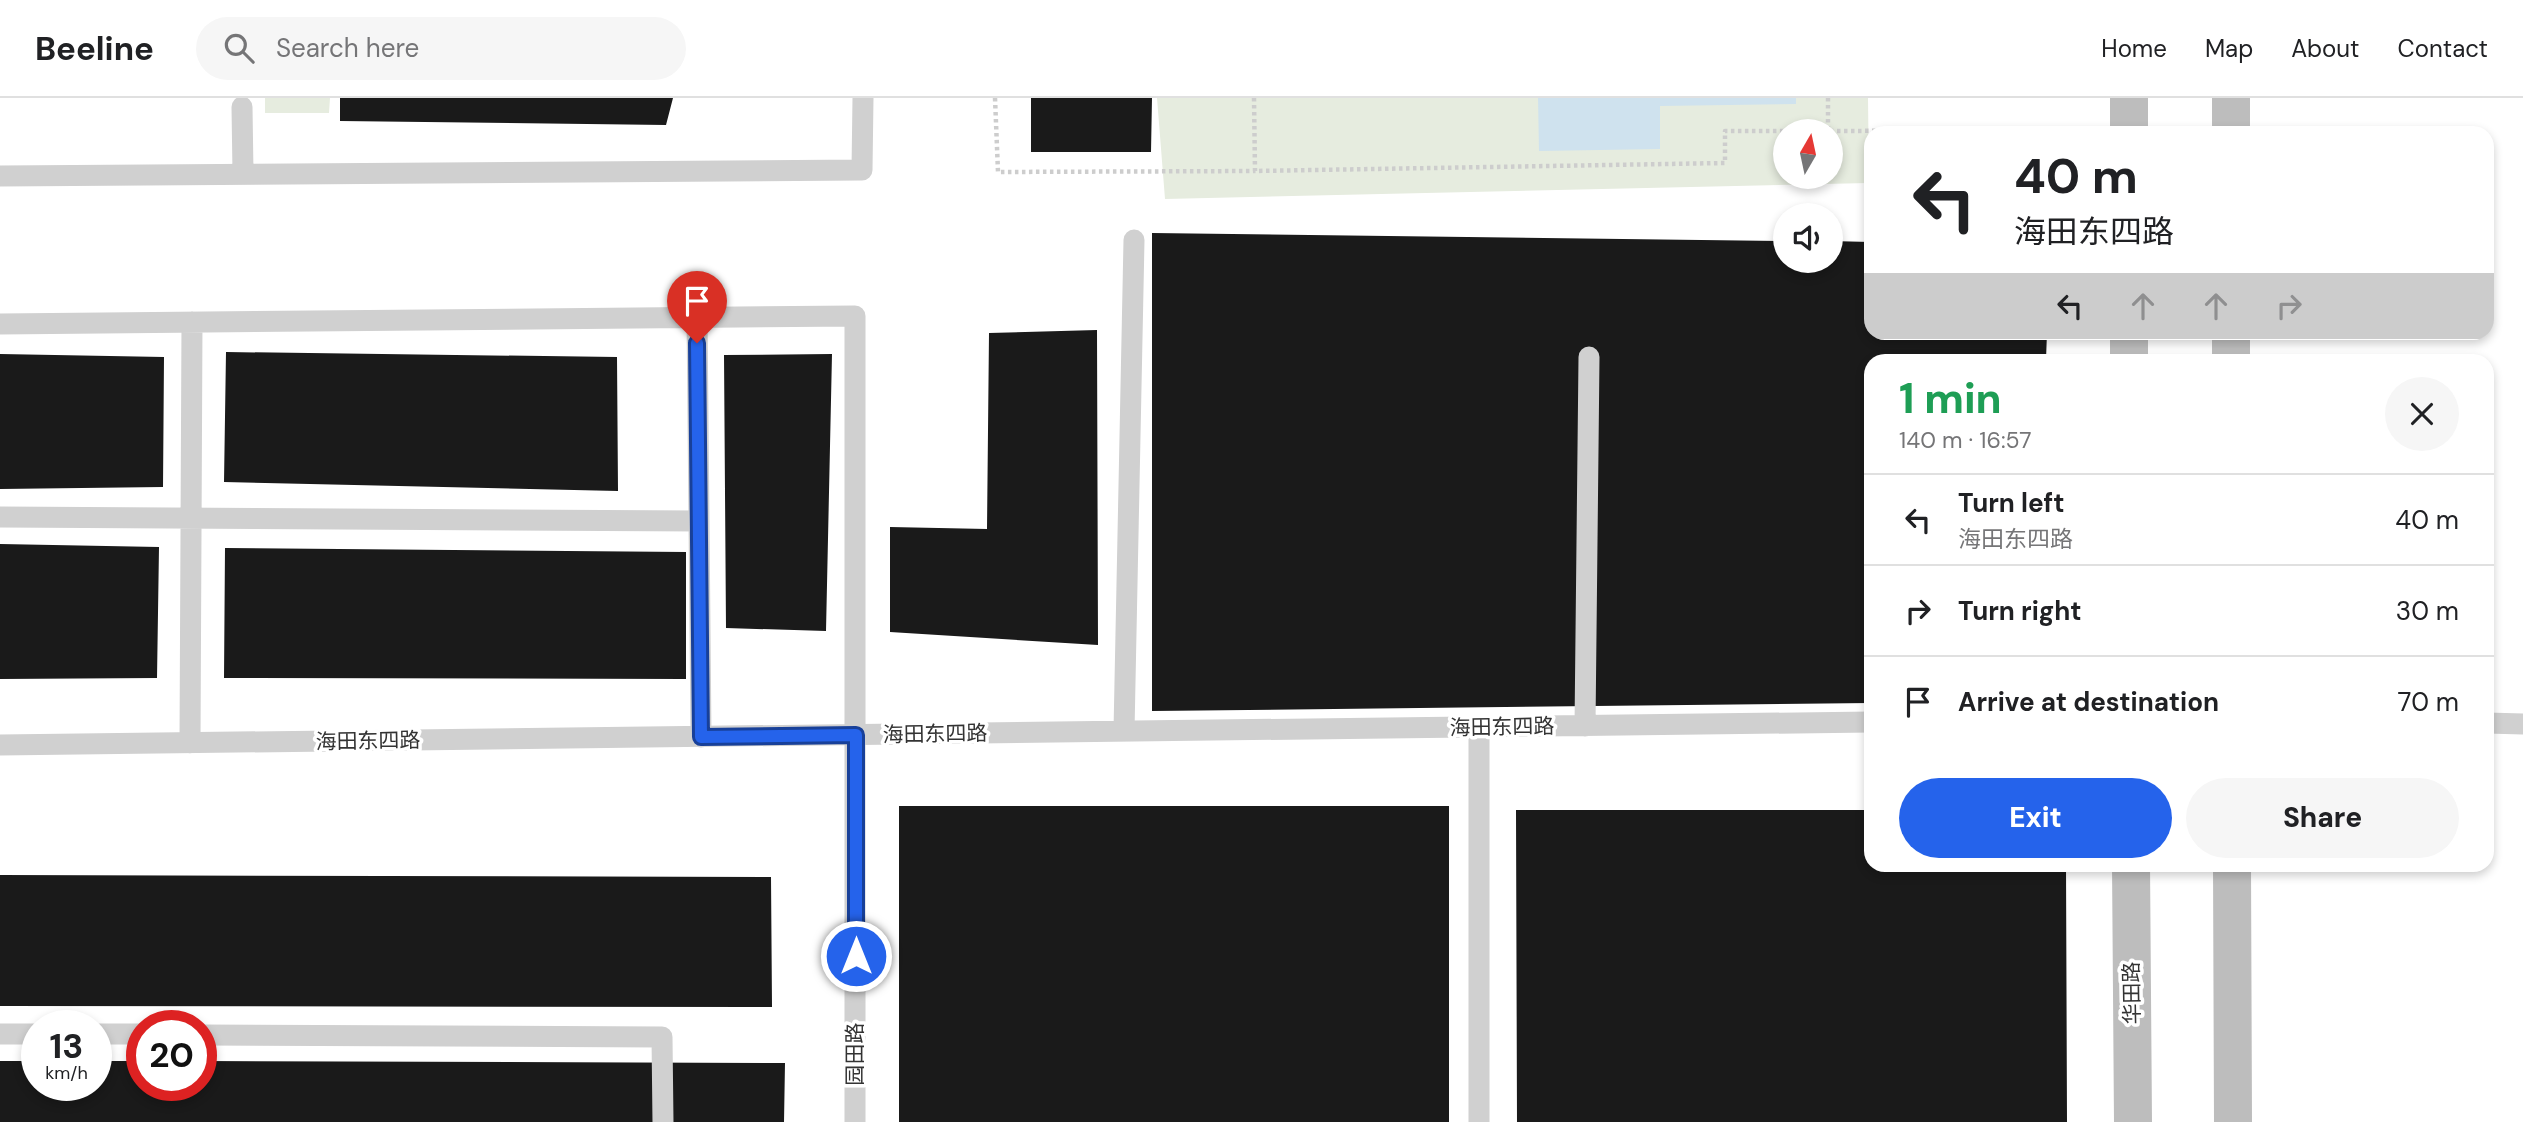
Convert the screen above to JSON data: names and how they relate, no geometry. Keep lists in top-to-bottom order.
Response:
{
  "streets": {
    "main road": ["华田路"],
    "lane": ["海田东四路", "园田路"]
  },
  "crossings": [
    ["海田东四路", "园田路"]
  ],
  "north": "top",
  "page": {
    "header": "Beeline",
    "search": "Search here",
    "nav": [
      "Home",
      "Map",
      "About",
      "Contact"
    ],
    "turn": ["40 m", "海田东四路"],
    "heading": ["1 min", "140 m · 16:57"],
    "list": [
      {
        "name": "Turn left",
        "note": "海田东四路",
        "value": "40 m"
      },
      {
        "name": "Turn right",
        "value": "30 m"
      },
      {
        "name": "Arrive at destination",
        "value": "70 m"
      }
    ],
    "buttons": ["Exit", "Share"],
    "speed": "13 km/h",
    "limit": "20"
  }
}
